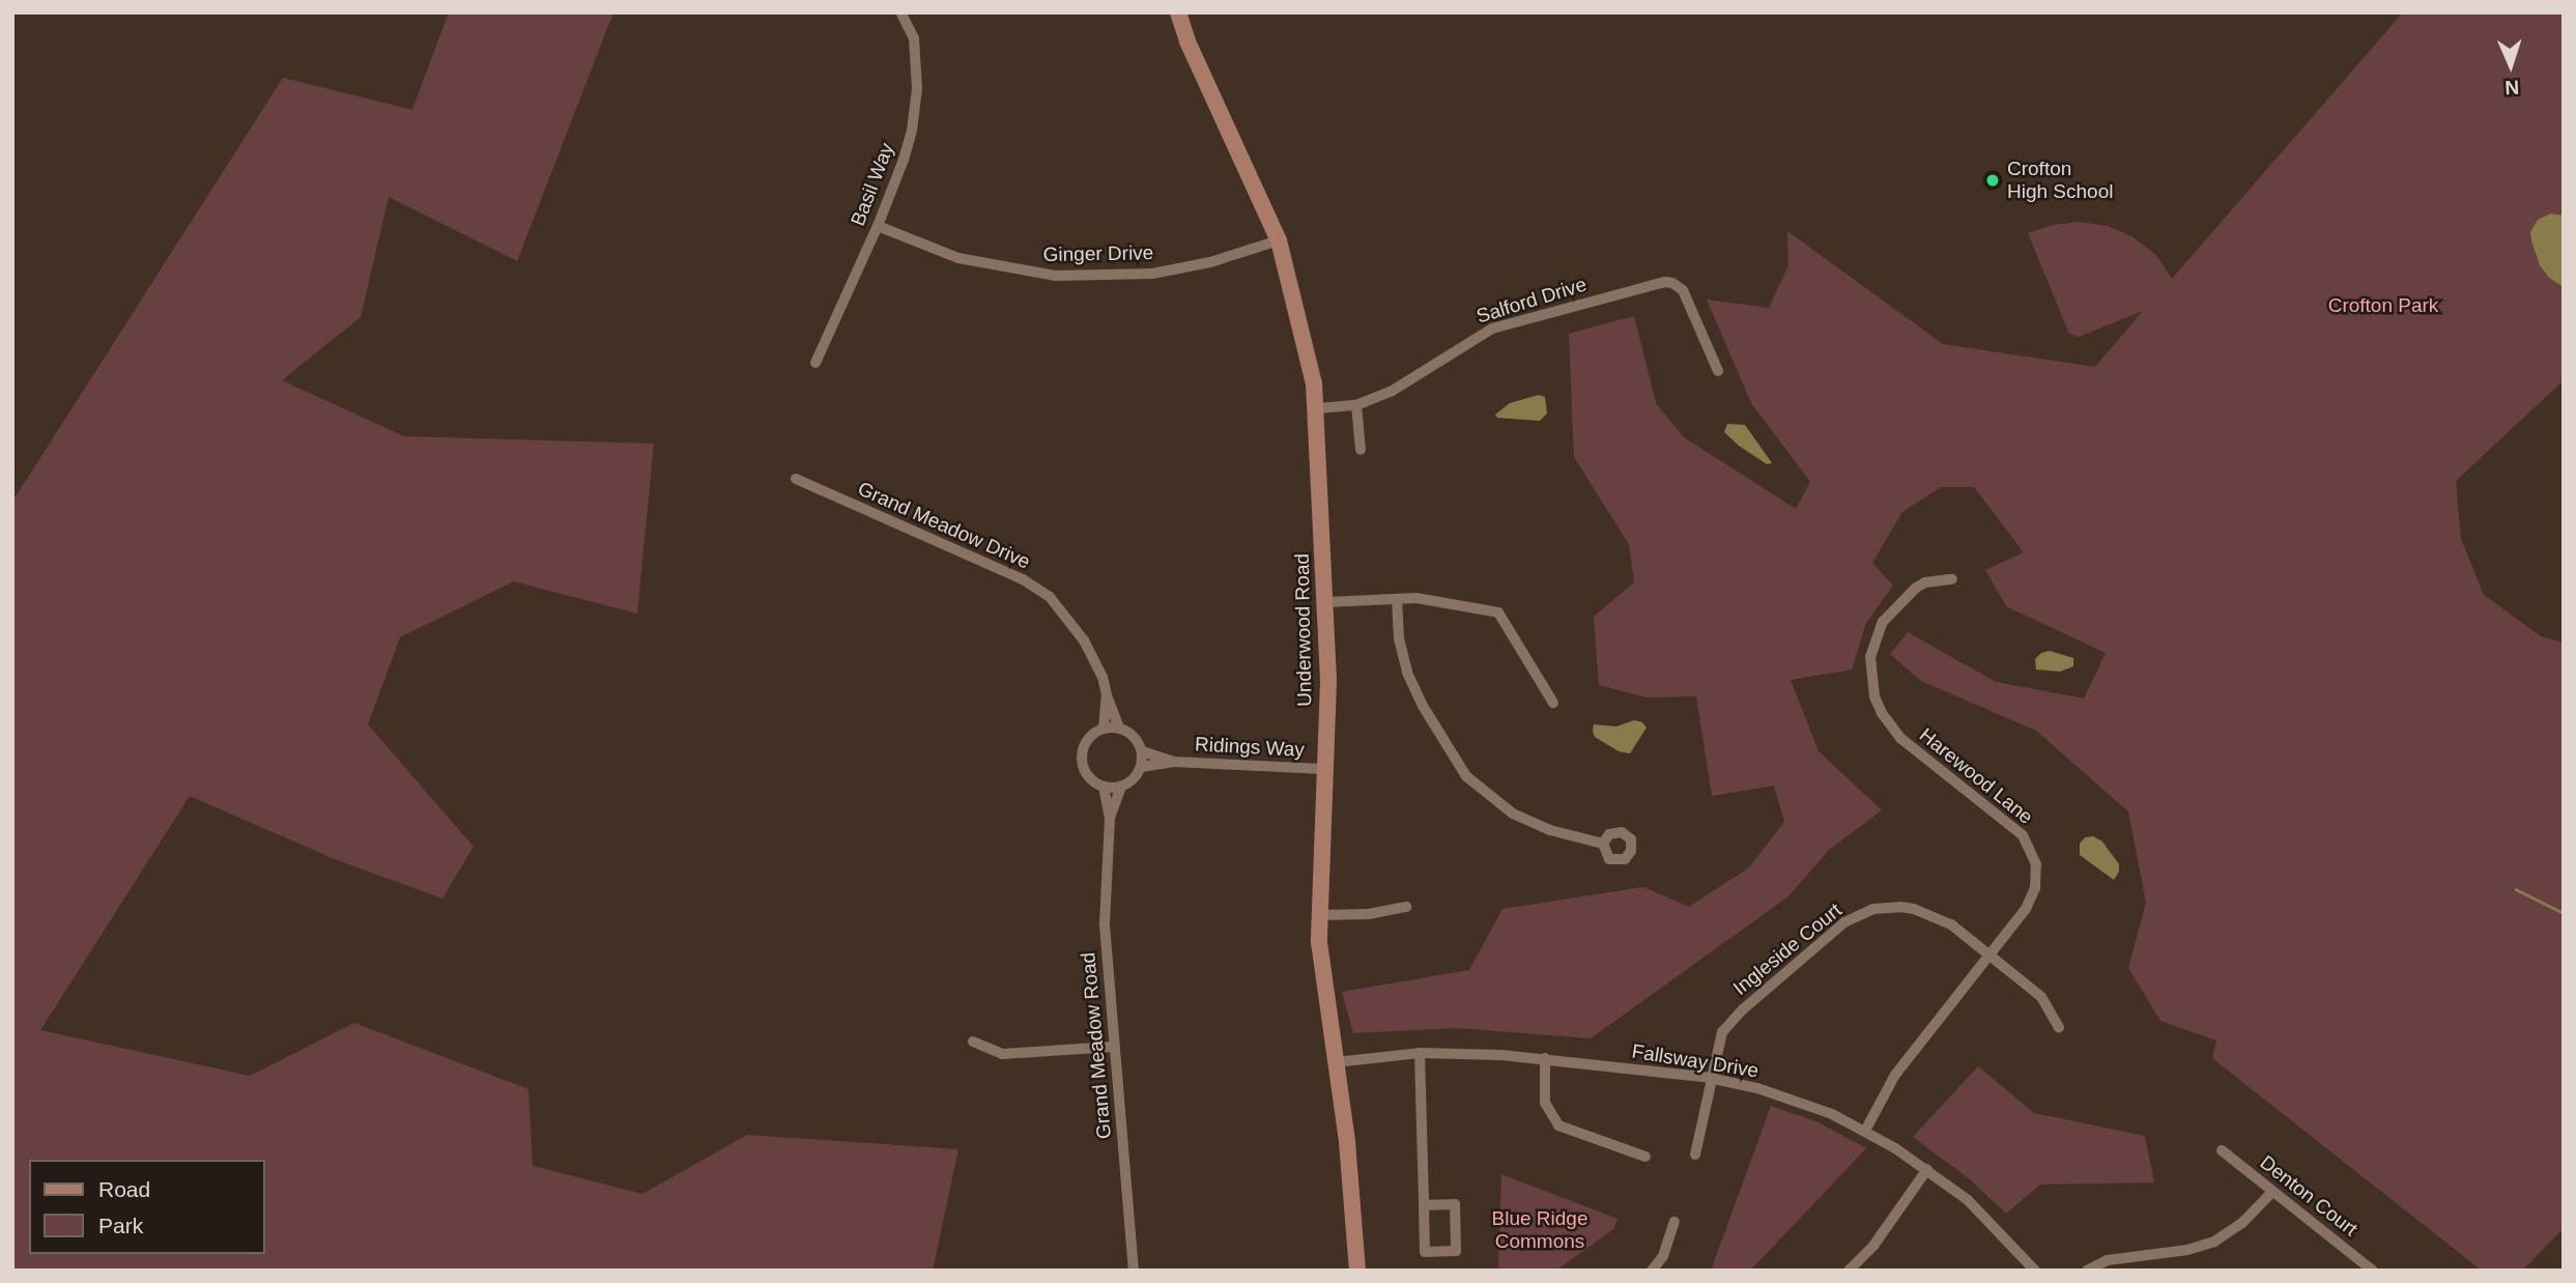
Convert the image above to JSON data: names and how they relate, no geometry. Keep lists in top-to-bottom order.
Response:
{
  "streets": {
    "street": [
      "Basil Way",
      "Ginger Drive",
      "Salford Drive",
      "Grand Meadow Drive",
      "Underwood Road",
      "Ridings Way",
      "Harewood Lane",
      "Ingleside Court",
      "Grand Meadow Road",
      "Fallsway Drive",
      "Denton Court"
    ]
  },
  "crossings": [
    ["Basil Way", "Ginger Drive"],
    ["Ginger Drive", "Underwood Road"],
    ["Salford Drive", "Underwood Road"],
    ["Grand Meadow Drive", "Ridings Way"],
    ["Grand Meadow Drive", "Grand Meadow Road"],
    ["Underwood Road", "Ridings Way"],
    ["Underwood Road", "Fallsway Drive"],
    ["Ridings Way", "Grand Meadow Road"],
    ["Harewood Lane", "Ingleside Court"],
    ["Harewood Lane", "Fallsway Drive"],
    ["Ingleside Court", "Fallsway Drive"]
  ],
  "parks": ["Crofton Park", "Blue Ridge Commons"],
  "places": ["Crofton High School"],
  "legend": ["Road", "Park"],
  "north": "bottom"
}
